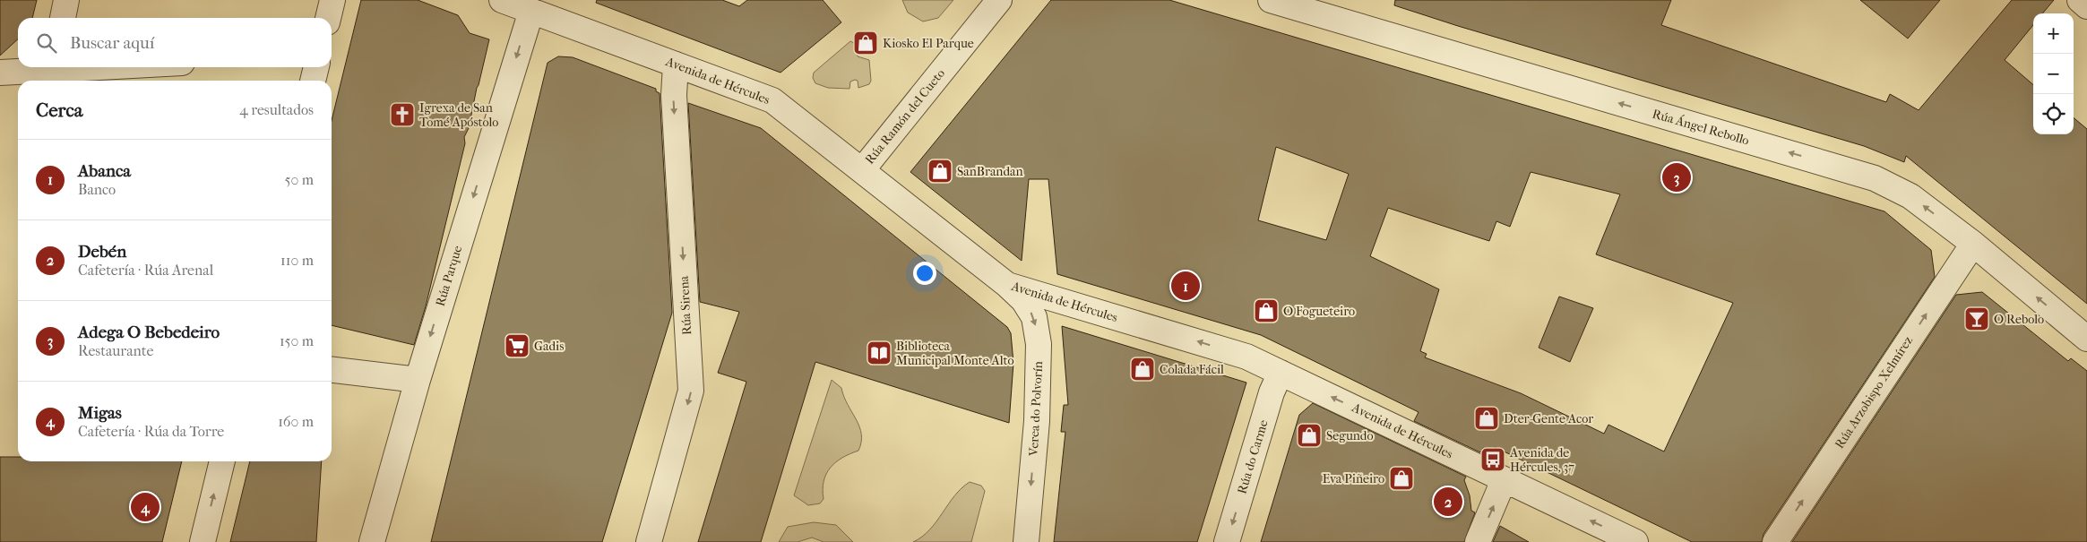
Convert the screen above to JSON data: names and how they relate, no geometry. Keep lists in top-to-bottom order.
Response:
{
  "streets": {
    "street": [
      "Avenida de Hércules",
      "Rúa Ramón del Cueto",
      "Rúa Ángel Rebollo",
      "Rúa Parque",
      "Rúa Sirena",
      "Rúa Arzobispo Xelmírez",
      "Verea do Polvorín",
      "Rúa do Carme"
    ]
  },
  "crossings": [
    ["Avenida de Hércules", "Rúa Ramón del Cueto"],
    ["Avenida de Hércules", "Rúa Parque"],
    ["Avenida de Hércules", "Rúa Sirena"],
    ["Avenida de Hércules", "Verea do Polvorín"],
    ["Avenida de Hércules", "Rúa do Carme"],
    ["Rúa Ángel Rebollo", "Rúa Arzobispo Xelmírez"]
  ],
  "one_way": [
    "Avenida de Hércules",
    "Rúa Ángel Rebollo",
    "Rúa Parque",
    "Rúa Sirena",
    "Rúa Arzobispo Xelmírez",
    "Verea do Polvorín",
    "Rúa do Carme"
  ],
  "places": {
    "shop": [
      "Kiosko El Parque",
      "SanBrandan",
      "O Fogueteiro",
      "Colada Fácil",
      "Dter-Gente Acor",
      "Segundo",
      "Eva Piñeiro"
    ],
    "church": ["Igrexa de San Tomé Apóstolo"],
    "bar": ["O Rebolo"],
    "supermarket": ["Gadis"],
    "library": ["Biblioteca Municipal Monte Alto"],
    "bus stop": ["Avenida de Hércules, 37"]
  },
  "page": {
    "map_buttons": ["+", "−"],
    "search": "Buscar aquí",
    "heading": ["Cerca", "4 resultados"],
    "list": [
      {
        "mark": "1",
        "name": "Abanca",
        "note": "Banco",
        "value": "50 m"
      },
      {
        "mark": "2",
        "name": "Debén",
        "note": "Cafetería · Rúa Arenal",
        "value": "110 m"
      },
      {
        "mark": "3",
        "name": "Adega O Bebedeiro",
        "note": "Restaurante",
        "value": "150 m"
      },
      {
        "mark": "4",
        "name": "Migas",
        "note": "Cafetería · Rúa da Torre",
        "value": "160 m"
      }
    ],
    "pins": [
      "3",
      "1",
      "2",
      "4"
    ]
  }
}
